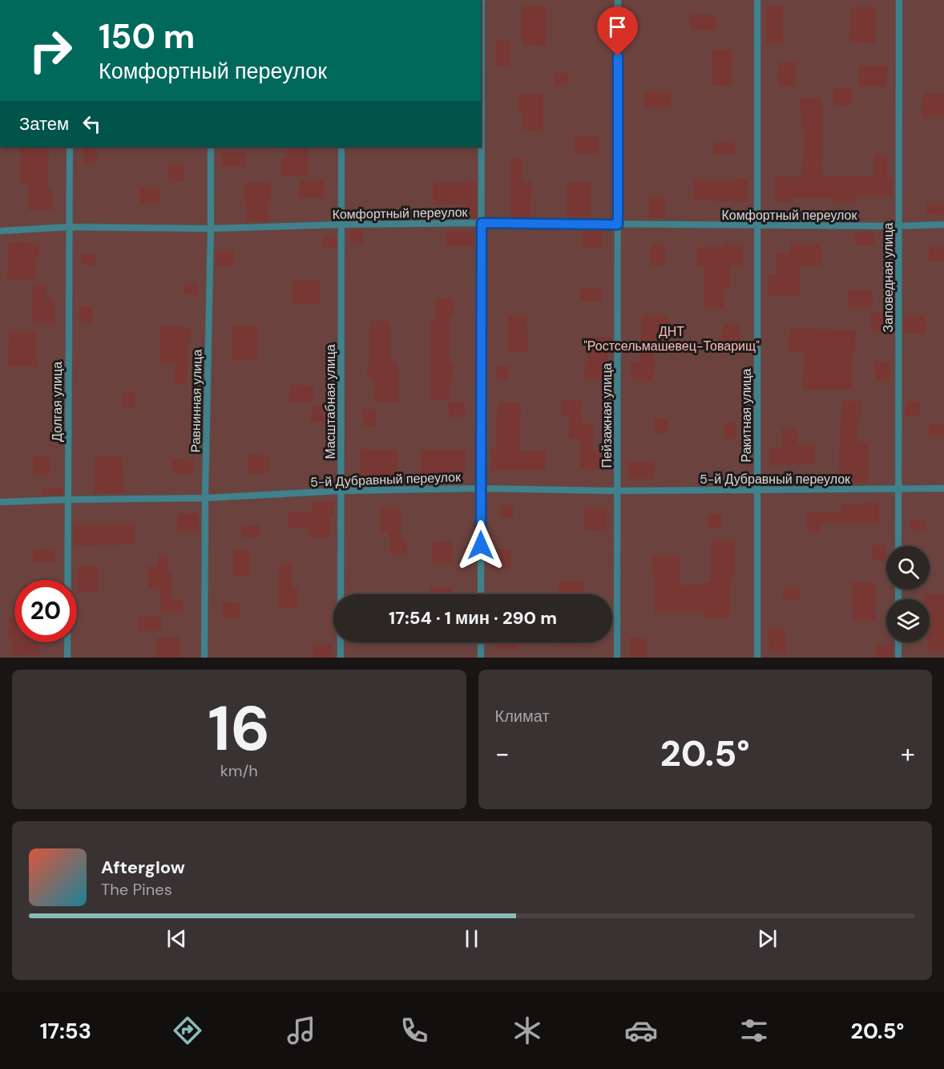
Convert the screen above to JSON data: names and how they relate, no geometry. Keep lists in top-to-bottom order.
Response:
{
  "streets": {
    "lane": [
      "Комфортный переулок",
      "Заповедная улица",
      "Равнинная улица",
      "Долгая улица",
      "Масштабная улица",
      "Пейзажная улица",
      "Ракитная улица",
      "5-й Дубравный переулок"
    ]
  },
  "crossings": [
    ["Комфортный переулок", "Заповедная улица"],
    ["Комфортный переулок", "Равнинная улица"],
    ["Комфортный переулок", "Долгая улица"],
    ["Комфортный переулок", "Масштабная улица"],
    ["Комфортный переулок", "Пейзажная улица"],
    ["Комфортный переулок", "Ракитная улица"],
    ["Заповедная улица", "5-й Дубравный переулок"],
    ["Равнинная улица", "5-й Дубравный переулок"],
    ["Долгая улица", "5-й Дубравный переулок"],
    ["Масштабная улица", "5-й Дубравный переулок"],
    ["Пейзажная улица", "5-й Дубравный переулок"],
    ["Ракитная улица", "5-й Дубравный переулок"]
  ],
  "parks": ["ДНТ \"Ростсельмашевец-Товарищ\""],
  "page": {
    "turn": ["150 m", "Комфортный переулок"],
    "then": "Затем",
    "limit": "20",
    "trip": "17:54 · 1 мин · 290 m",
    "tile": [
      ["16", "km/h"],
      "Климат"
    ],
    "heat": ["−", "20.5°", "+"],
    "song": ["Afterglow", "The Pines"],
    "tabs": ["17:53", "20.5°"]
  }
}
